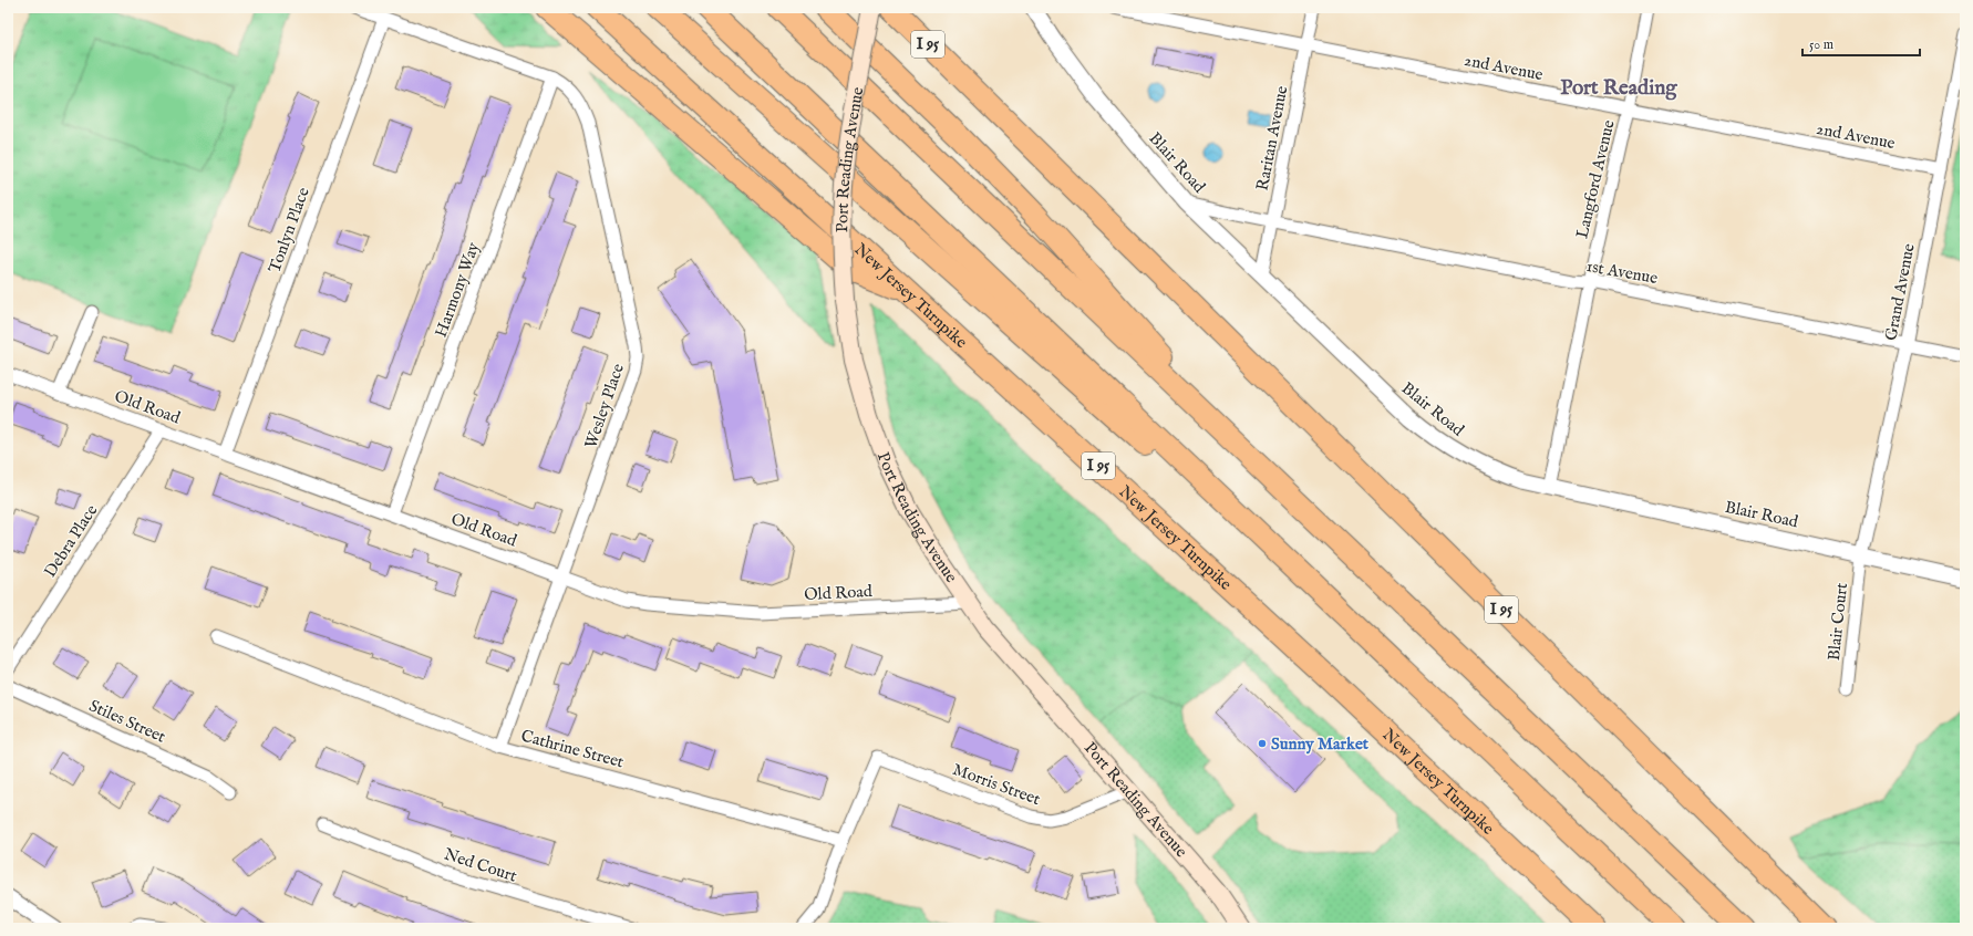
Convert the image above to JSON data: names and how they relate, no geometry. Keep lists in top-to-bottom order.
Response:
{
  "streets": {
    "highway": ["I 95", "New Jersey Turnpike"],
    "main road": ["Port Reading Avenue"],
    "street": [
      "2nd Avenue",
      "Raritan Avenue",
      "Blair Road",
      "Langford Avenue",
      "Tonlyn Place",
      "1st Avenue",
      "Harmony Way",
      "Grand Avenue",
      "Wesley Place",
      "Old Road",
      "Debra Place",
      "Blair Court",
      "Stiles Street",
      "Cathrine Street",
      "Morris Street",
      "Ned Court"
    ]
  },
  "crossings": [
    ["2nd Avenue", "Raritan Avenue"],
    ["2nd Avenue", "Langford Avenue"],
    ["2nd Avenue", "Grand Avenue"],
    ["Raritan Avenue", "Blair Road"],
    ["Raritan Avenue", "1st Avenue"],
    ["Port Reading Avenue", "Old Road"],
    ["Port Reading Avenue", "Morris Street"],
    ["Blair Road", "Langford Avenue"],
    ["Blair Road", "1st Avenue"],
    ["Blair Road", "Grand Avenue"],
    ["Blair Road", "Blair Court"],
    ["Langford Avenue", "1st Avenue"],
    ["Tonlyn Place", "Wesley Place"],
    ["Tonlyn Place", "Old Road"],
    ["1st Avenue", "Grand Avenue"],
    ["Harmony Way", "Wesley Place"],
    ["Harmony Way", "Old Road"],
    ["Grand Avenue", "Blair Court"],
    ["Wesley Place", "Old Road"],
    ["Wesley Place", "Cathrine Street"],
    ["Old Road", "Debra Place"],
    ["Cathrine Street", "Morris Street"]
  ],
  "districts": ["Port Reading"],
  "places": ["Sunny Market"],
  "scale_bar": "50 m"
}
